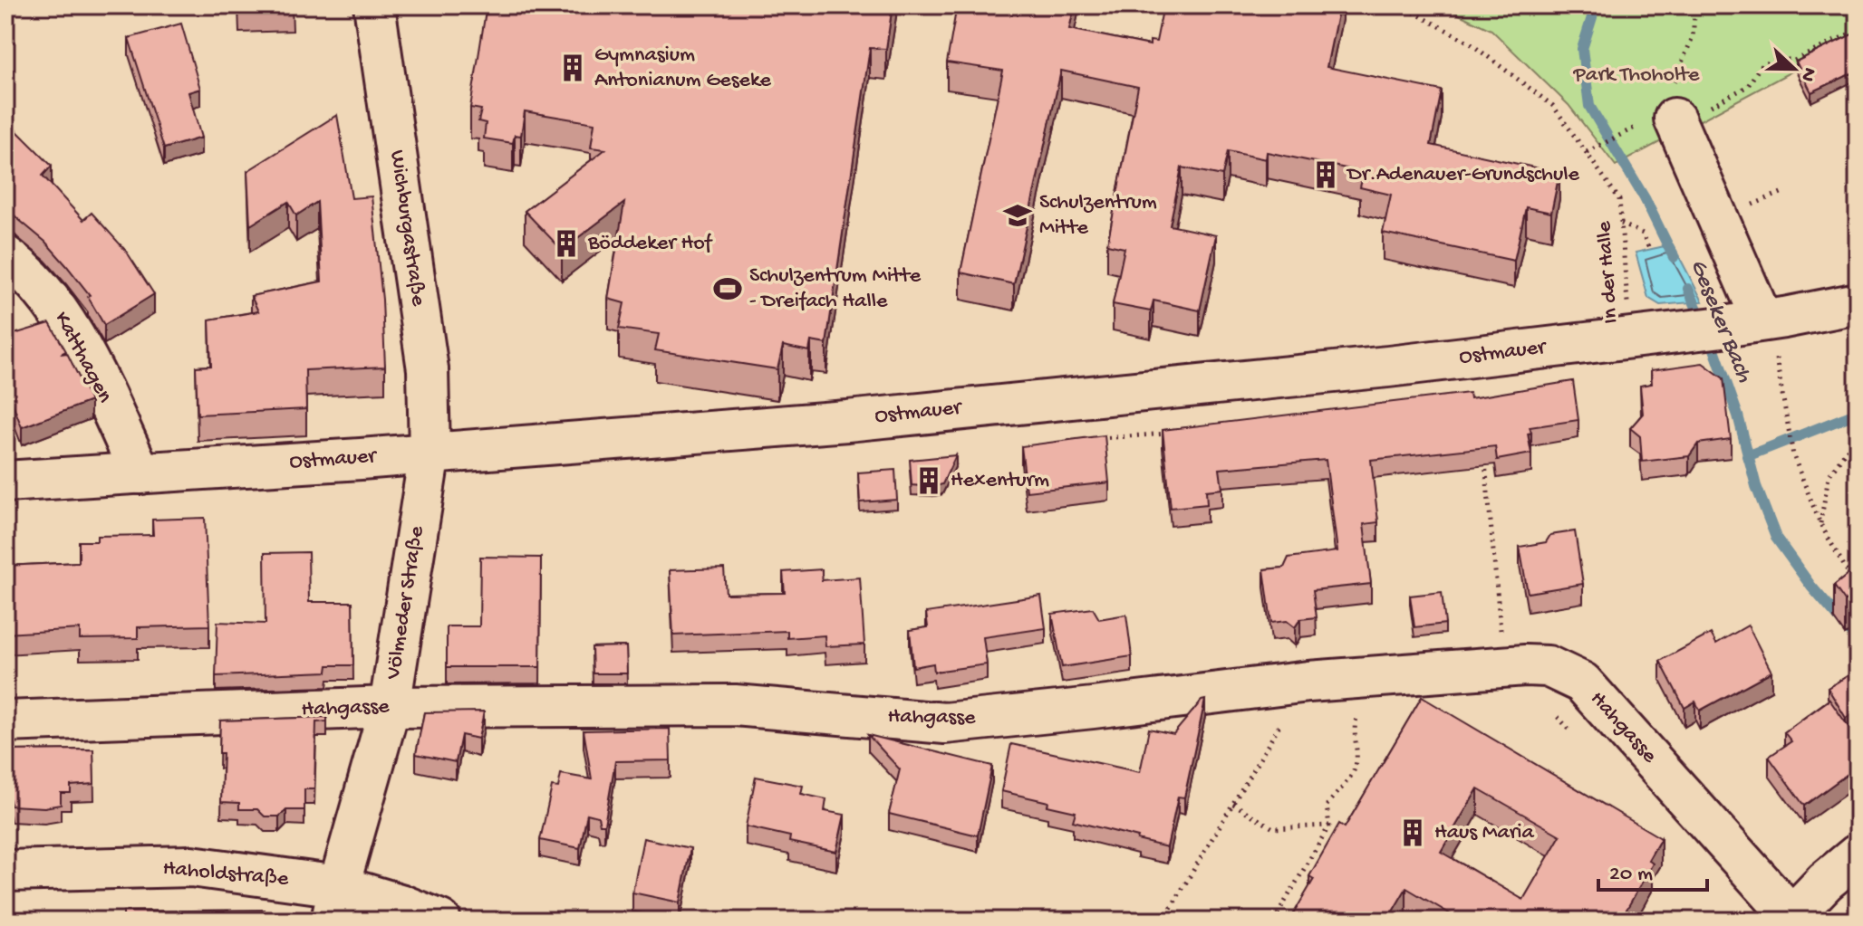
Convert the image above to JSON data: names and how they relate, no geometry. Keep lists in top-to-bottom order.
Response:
{
  "streets": {
    "street": [
      "Wichburgastraße",
      "Ostmauer",
      "Katthagen",
      "Völmeder Straße",
      "Hahgasse",
      "Haholdstraße"
    ],
    "path": ["In der Halle"]
  },
  "crossings": [
    ["Wichburgastraße", "Ostmauer"],
    ["Wichburgastraße", "Völmeder Straße"],
    ["In der Halle", "Ostmauer"],
    ["Ostmauer", "Katthagen"],
    ["Ostmauer", "Völmeder Straße"],
    ["Völmeder Straße", "Hahgasse"],
    ["Völmeder Straße", "Haholdstraße"]
  ],
  "water": ["Geseker Bach"],
  "parks": ["Park Thoholte"],
  "places": {
    "building": [
      "Gymnasium Antonianum Geseke",
      "Dr.Adenauer-Grundschule",
      "Böddeker Hof",
      "Hexenturm",
      "Haus Maria"
    ],
    "school or university": ["Schulzentrum Mitte"],
    "sports": ["Schulzentrum Mitte - Dreifach Halle"]
  },
  "scale_bar": "20 m",
  "north": "right"
}
